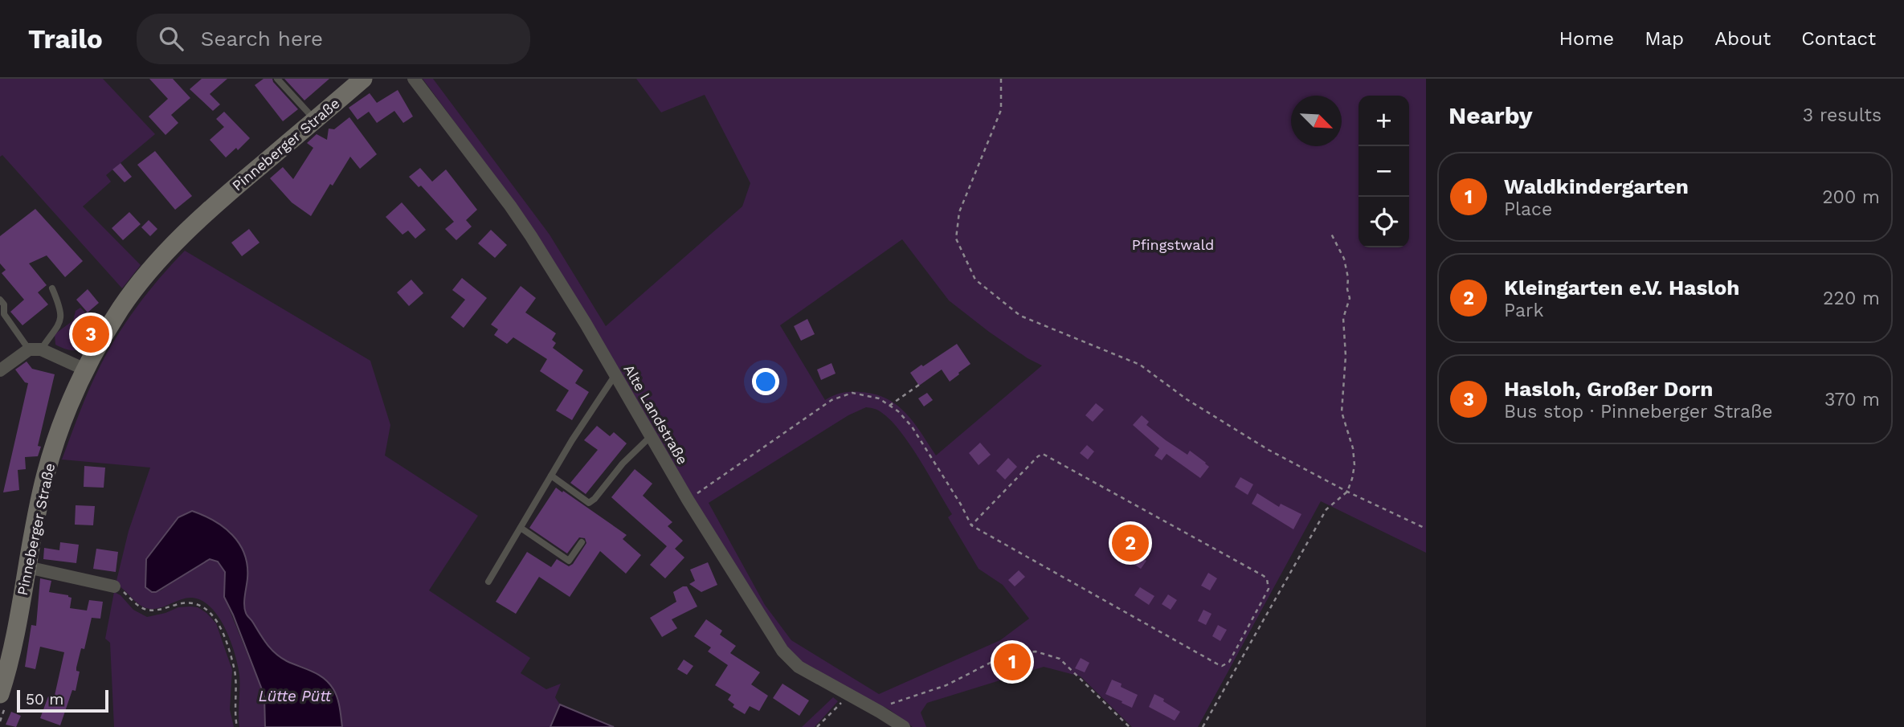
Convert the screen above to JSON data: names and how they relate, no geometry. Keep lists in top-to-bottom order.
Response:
{
  "streets": {
    "main road": ["Pinneberger Straße"],
    "street": ["Alte Landstraße"]
  },
  "water": ["Lütte Pütt"],
  "parks": ["Pfingstwald"],
  "scale_bar": "50 m",
  "north": "bottom right",
  "page": {
    "header": "Trailo",
    "search": "Search here",
    "nav": [
      "Home",
      "Map",
      "About",
      "Contact"
    ],
    "heading": ["Nearby", "3 results"],
    "map_buttons": ["+", "−"],
    "list": [
      {
        "mark": "1",
        "name": "Waldkindergarten",
        "note": "Place",
        "value": "200 m"
      },
      {
        "mark": "2",
        "name": "Kleingarten e.V. Hasloh",
        "note": "Park",
        "value": "220 m"
      },
      {
        "mark": "3",
        "name": "Hasloh, Großer Dorn",
        "note": "Bus stop · Pinneberger Straße",
        "value": "370 m"
      }
    ],
    "pins": ["3", "2", "1"],
    "scale": "50 m"
  }
}
